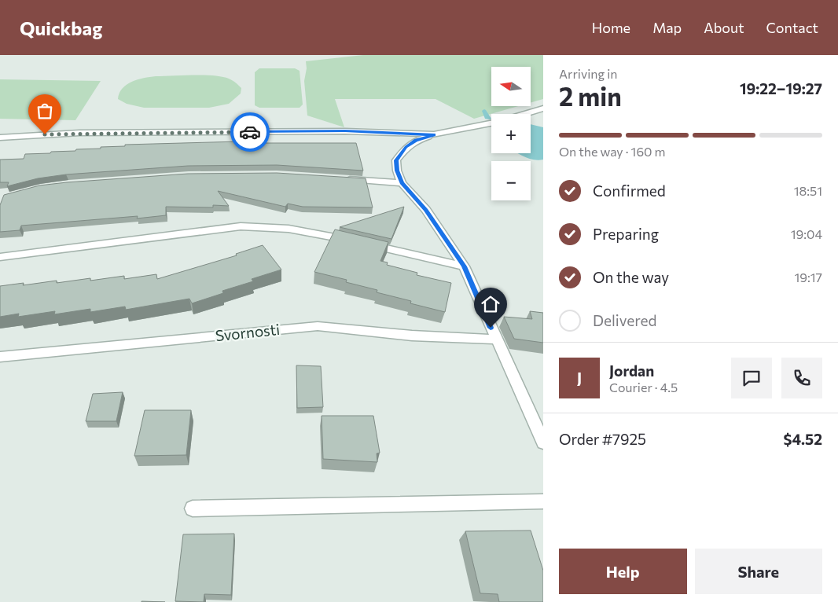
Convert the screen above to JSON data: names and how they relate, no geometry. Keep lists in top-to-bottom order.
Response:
{
  "streets": {
    "street": ["Svornosti"]
  },
  "north": "left",
  "page": {
    "header": "Quickbag",
    "nav": [
      "Home",
      "Map",
      "About",
      "Contact"
    ],
    "heading": ["2 min", "Arriving in", "19:22–19:27"],
    "panel": [
      "Jordan",
      "Courier · 4.5",
      "Order #7925",
      "$4.52"
    ],
    "map_buttons": ["+", "−"],
    "bar": "On the way · 160 m",
    "list": [
      ["Confirmed", "18:51"],
      ["Preparing", "19:04"],
      ["On the way", "19:17"],
      "Delivered"
    ],
    "round": "J",
    "buttons": ["Help", "Share"]
  }
}
